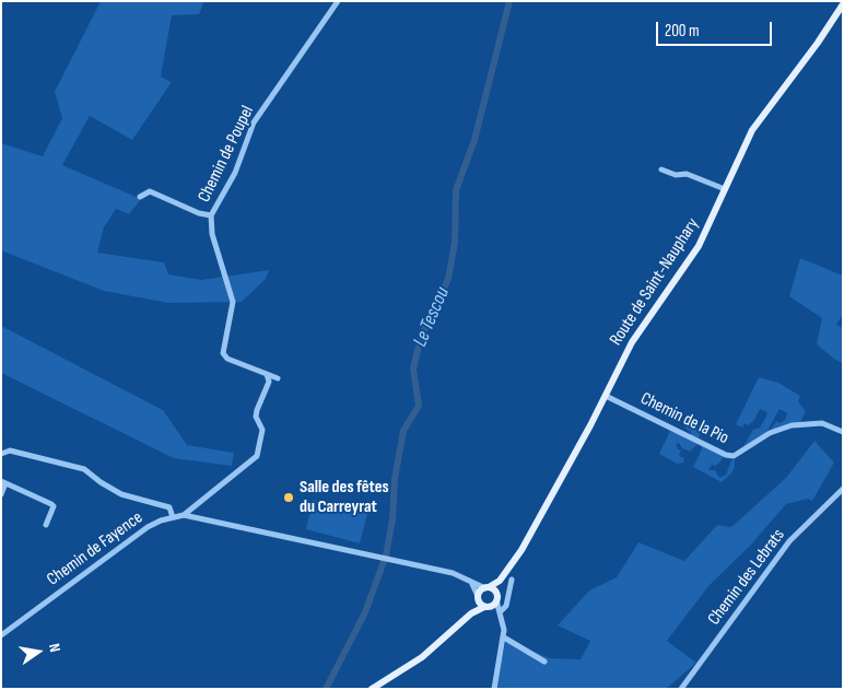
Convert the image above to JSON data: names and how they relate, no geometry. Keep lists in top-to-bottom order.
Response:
{
  "streets": {
    "main road": ["Route de Saint-Nauphary"],
    "street": [
      "Chemin de Poupel",
      "Chemin de la Pio",
      "Chemin de Fayence",
      "Chemin des Lebrats"
    ]
  },
  "crossings": [
    ["Route de Saint-Nauphary", "Chemin de la Pio"],
    ["Route de Saint-Nauphary", "Chemin de Fayence"]
  ],
  "water": ["Le Tescou"],
  "places": ["Salle des fêtes du Carreyrat"],
  "scale_bar": "200 m",
  "north": "right"
}
